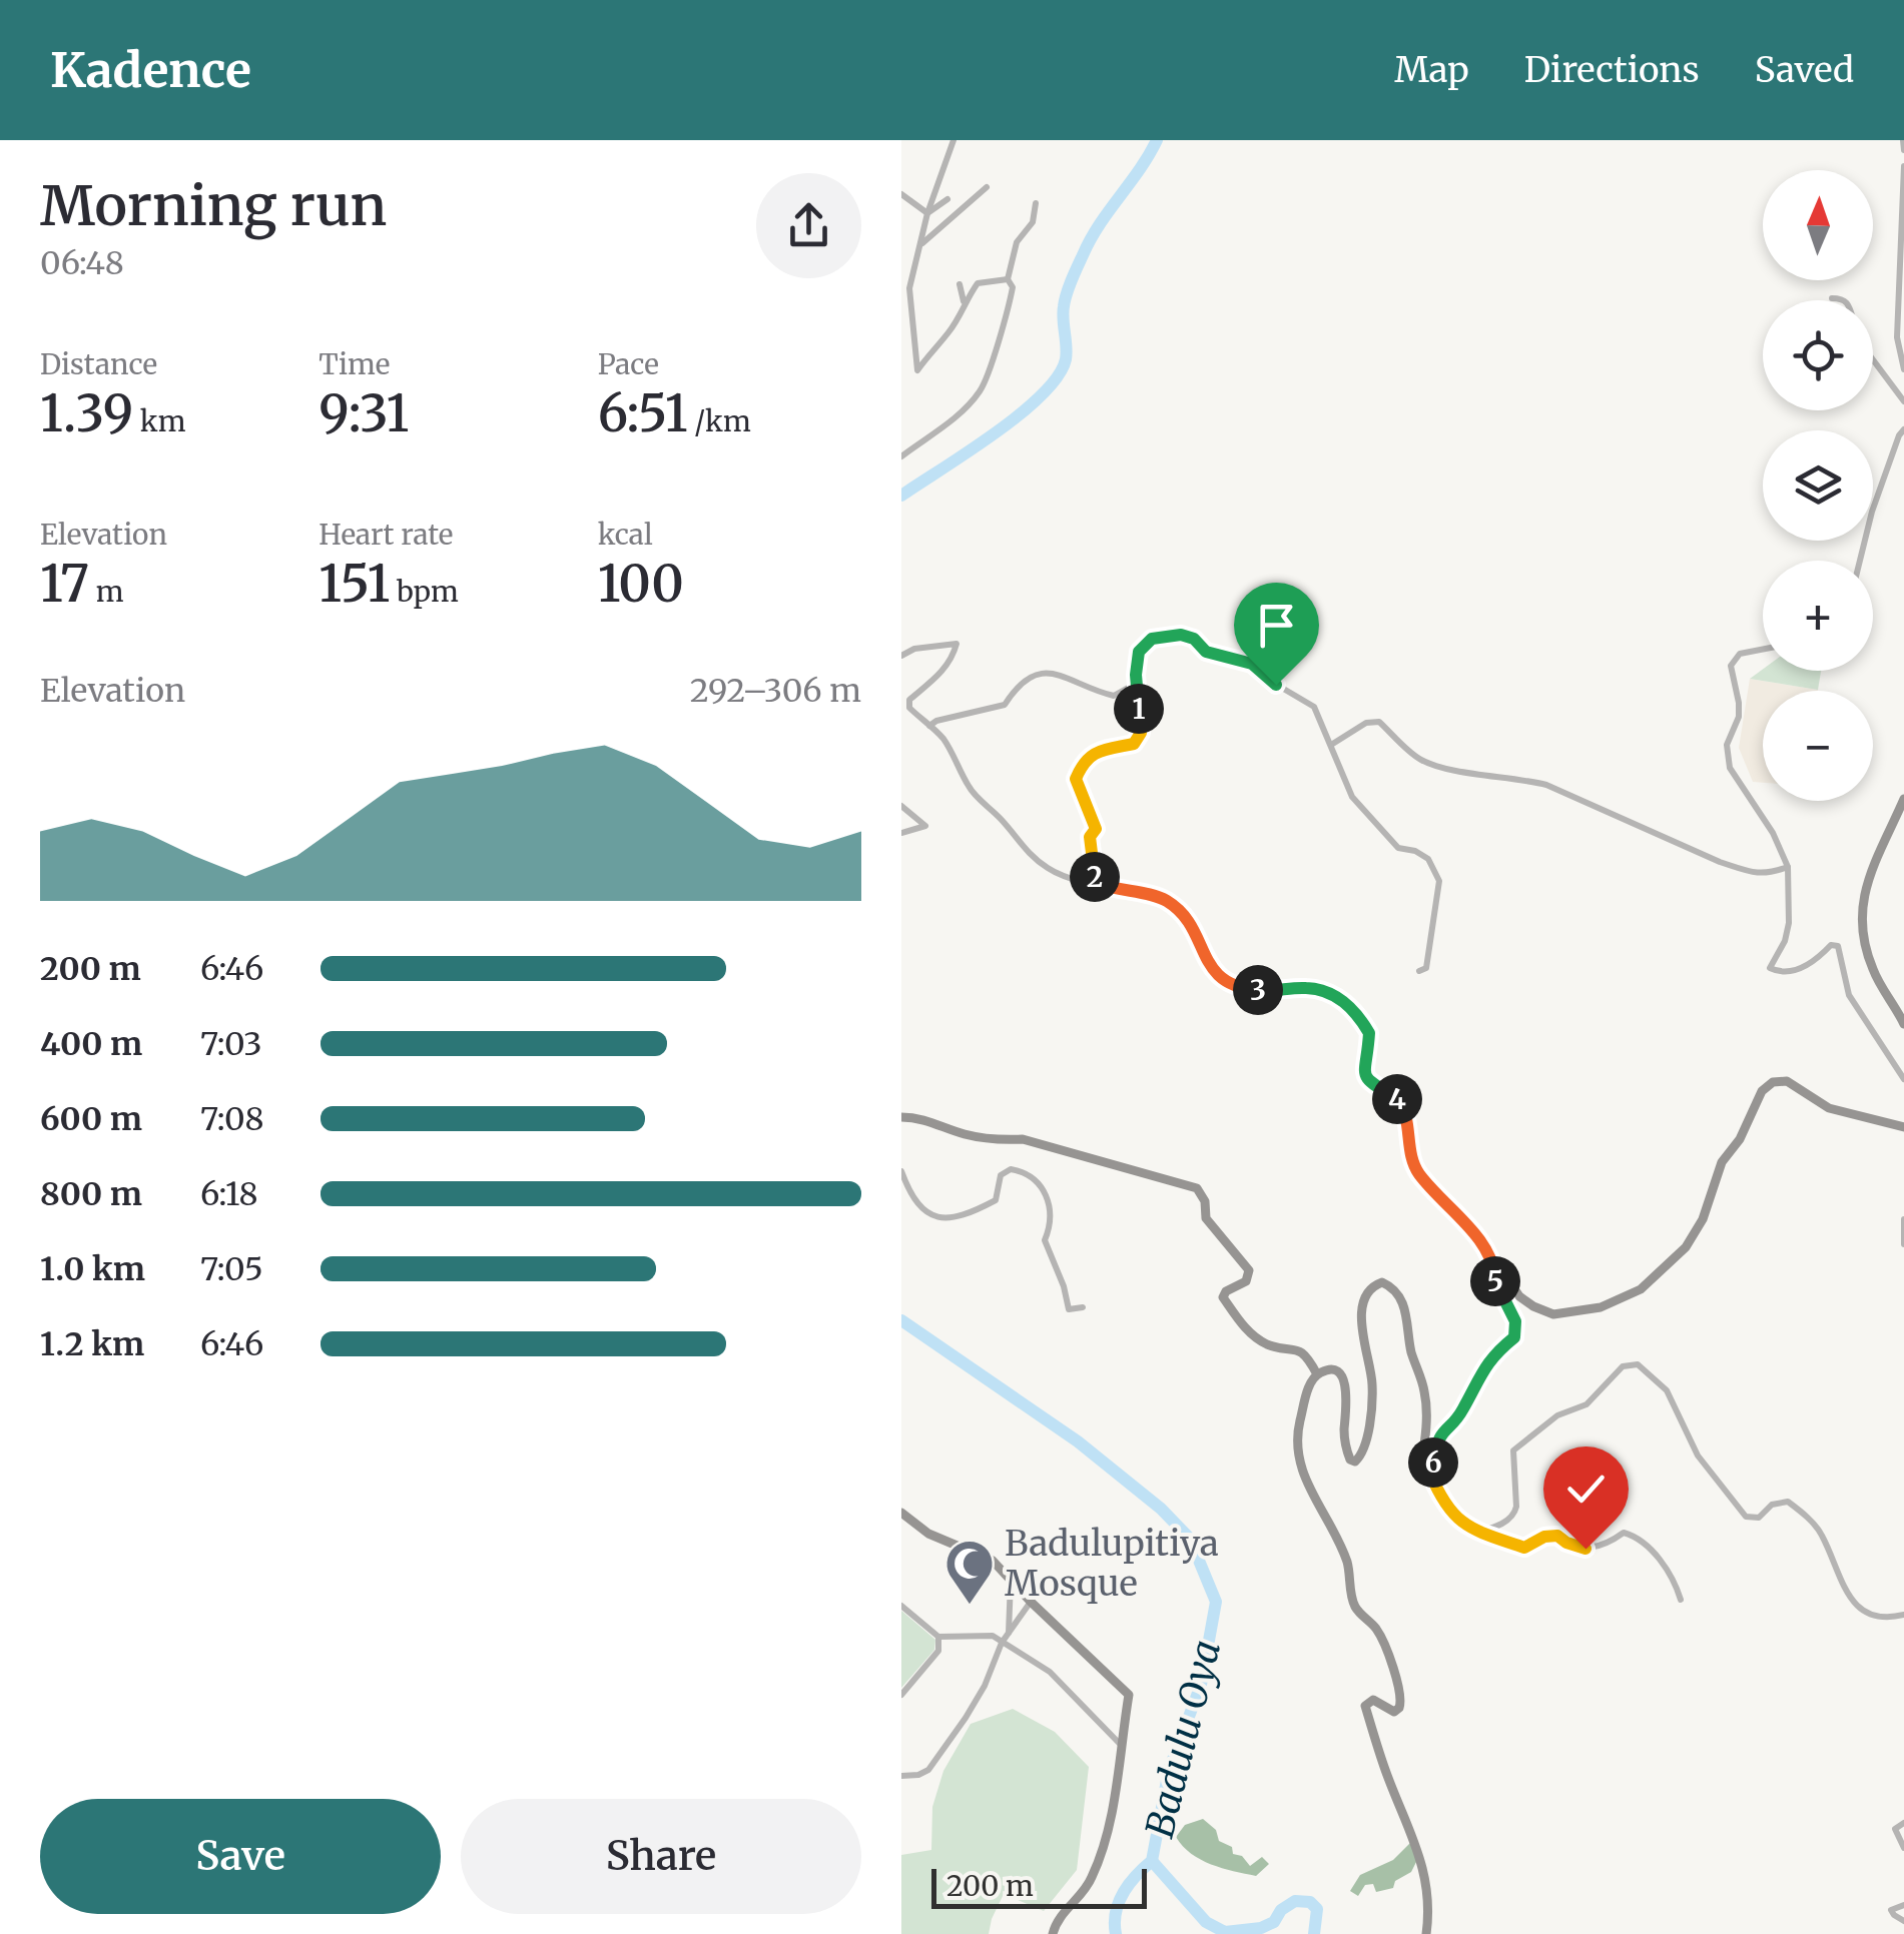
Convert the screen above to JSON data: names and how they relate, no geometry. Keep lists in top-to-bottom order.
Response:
{
  "water": ["Badulu Oya"],
  "places": {
    "mosque": ["Badulupitiya Mosque"]
  },
  "scale_bar": "200 m",
  "north": "top",
  "page": {
    "header": "Kadence",
    "nav": ["Map", "Directions", "Saved"],
    "heading": ["Morning run", "06:48"],
    "map_buttons": ["+", "−"],
    "stats": [
      ["Distance", "1.39 km"],
      ["Time", "9:31"],
      ["Pace", "6:51 /km"],
      ["Elevation", "17 m"],
      ["Heart rate", "151 bpm"],
      ["kcal", "100"]
    ],
    "chart": ["Elevation", "292–306 m"],
    "pins": [
      "1",
      "2",
      "3",
      "4",
      "5",
      "6"
    ],
    "list": [
      {
        "name": "200 m",
        "note": "6:46"
      },
      {
        "name": "400 m",
        "note": "7:03"
      },
      {
        "name": "600 m",
        "note": "7:08"
      },
      {
        "name": "800 m",
        "note": "6:18"
      },
      {
        "name": "1.0 km",
        "note": "7:05"
      },
      {
        "name": "1.2 km",
        "note": "6:46"
      }
    ],
    "buttons": ["Save", "Share"],
    "scale": "200 m"
  }
}
